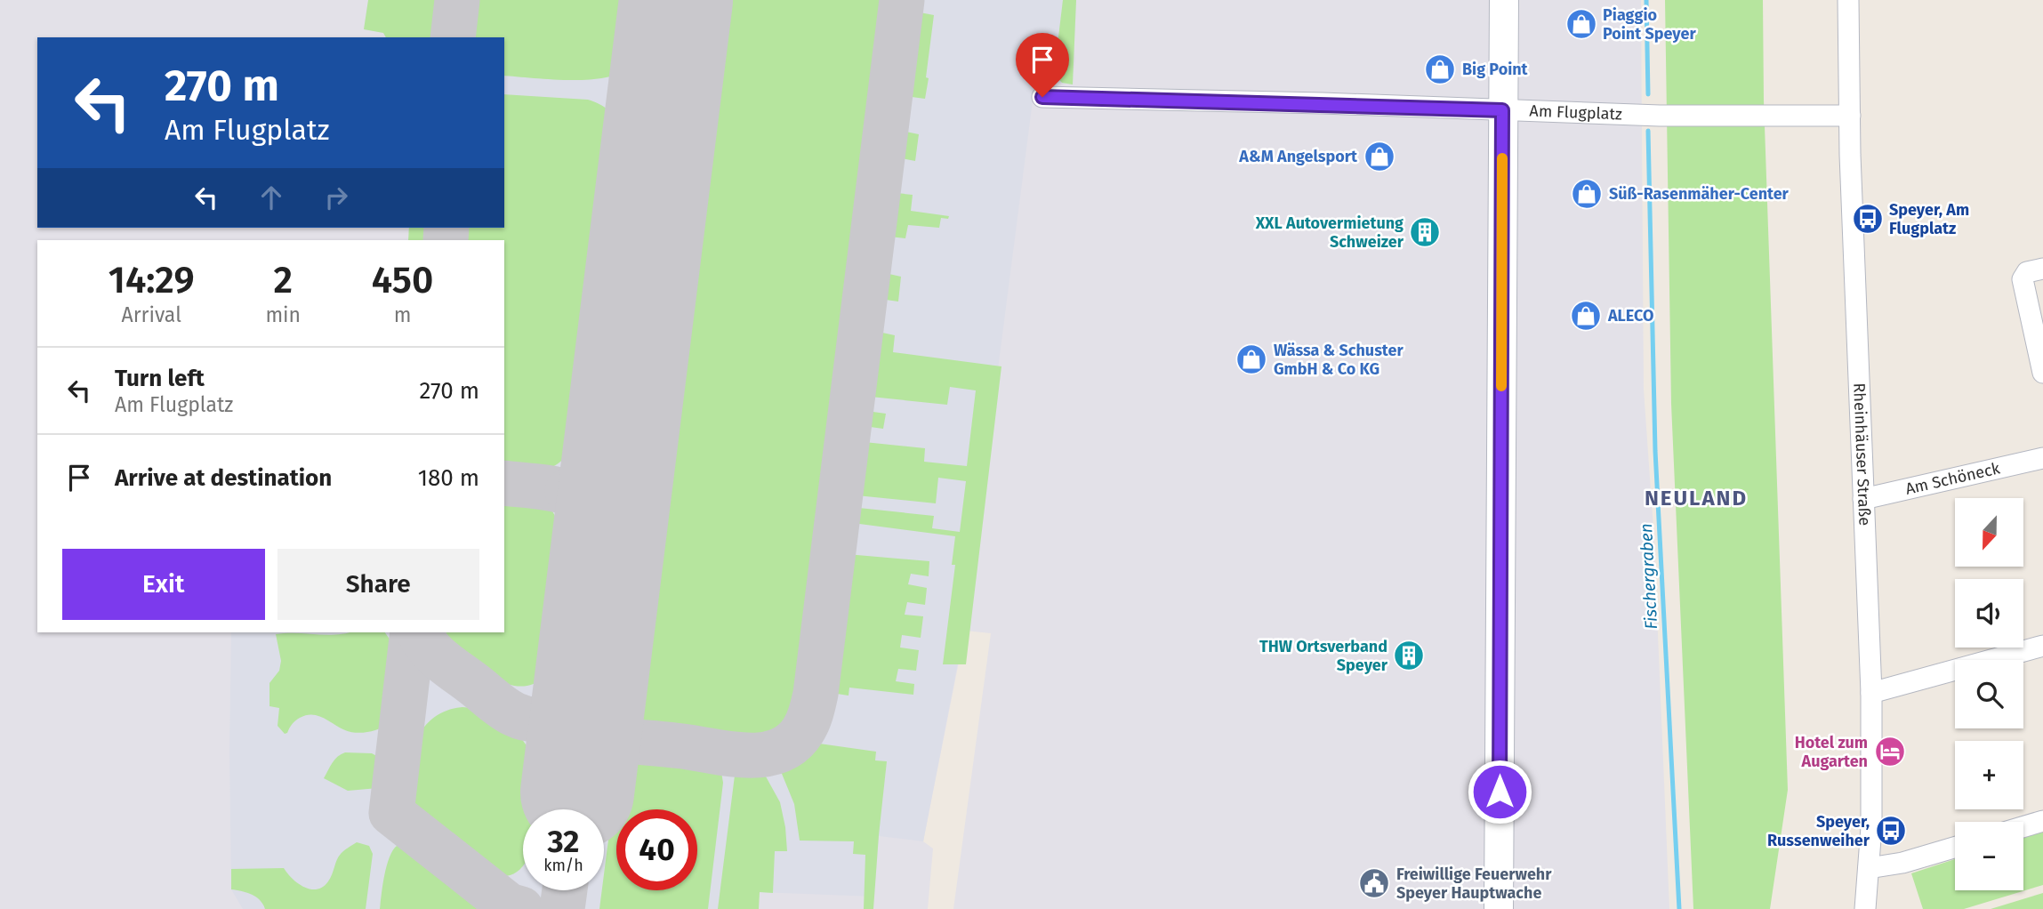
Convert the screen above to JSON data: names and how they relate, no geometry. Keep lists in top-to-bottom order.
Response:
{
  "streets": {
    "street": ["Am Flugplatz", "Rheinhäuser Straße", "Am Schöneck"]
  },
  "crossings": [
    ["Am Flugplatz", "Rheinhäuser Straße"],
    ["Rheinhäuser Straße", "Am Schöneck"]
  ],
  "districts": ["NEULAND"],
  "water": ["Fischergraben"],
  "places": {
    "shop": [
      "Piaggio Point Speyer",
      "Big Point",
      "A&M Angelsport",
      "Süß-Rasenmäher-Center",
      "ALECO",
      "Wässa & Schuster GmbH & Co KG"
    ],
    "bus stop": ["Speyer, Am Flugplatz", "Speyer, Russenweiher"],
    "building": ["XXL Autovermietung Schweizer", "THW Ortsverband Speyer"],
    "hotel": ["Hotel zum Augarten"],
    "public building": ["Freiwillige Feuerwehr Speyer Hauptwache"]
  },
  "north": "bottom",
  "page": {
    "turn": ["270 m", "Am Flugplatz"],
    "eta": [
      "14:29",
      "Arrival",
      "2",
      "min",
      "450",
      "m"
    ],
    "list": [
      {
        "name": "Turn left",
        "note": "Am Flugplatz",
        "value": "270 m"
      },
      {
        "name": "Arrive at destination",
        "value": "180 m"
      }
    ],
    "map_buttons": ["+", "−"],
    "buttons": ["Exit", "Share"],
    "speed": "32 km/h",
    "limit": "40"
  }
}
